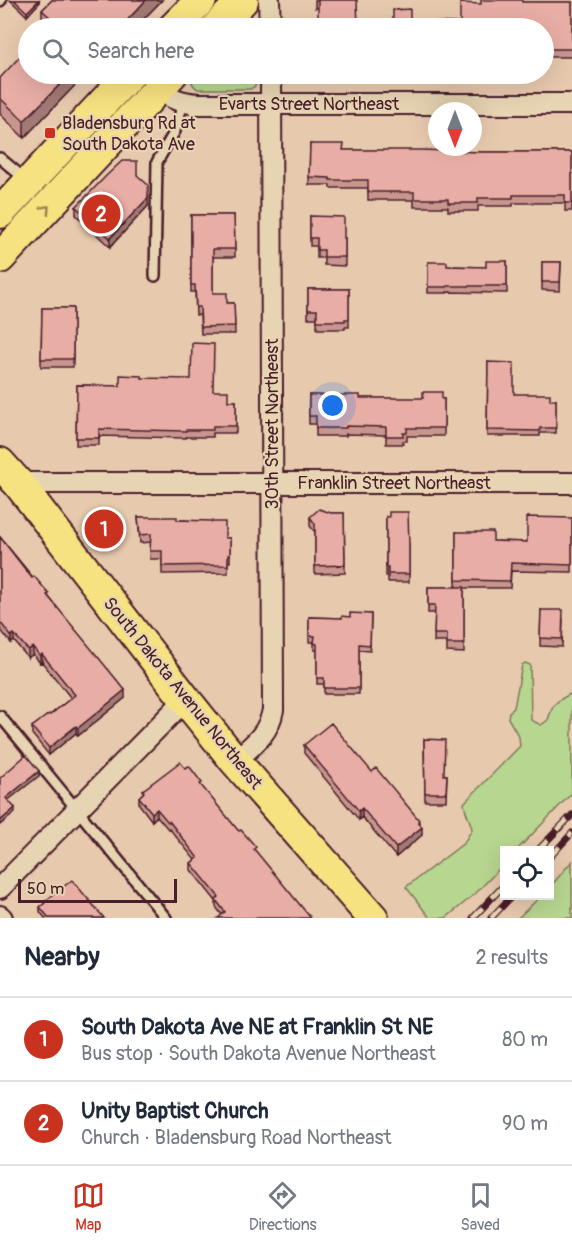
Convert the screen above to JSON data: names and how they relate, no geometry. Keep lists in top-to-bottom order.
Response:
{
  "streets": {
    "main road": ["South Dakota Avenue Northeast"],
    "street": ["Evarts Street Northeast", "30th Street Northeast", "Franklin Street Northeast"]
  },
  "crossings": [
    ["Evarts Street Northeast", "30th Street Northeast"],
    ["30th Street Northeast", "Franklin Street Northeast"],
    ["30th Street Northeast", "South Dakota Avenue Northeast"],
    ["Franklin Street Northeast", "South Dakota Avenue Northeast"]
  ],
  "places": {
    "transit": ["Bladensburg Rd at South Dakota Ave"]
  },
  "scale_bar": "50 m",
  "north": "bottom",
  "page": {
    "search": "Search here",
    "pins": ["2", "1"],
    "scale": "50 m",
    "heading": ["Nearby", "2 results"],
    "list": [
      {
        "mark": "1",
        "name": "South Dakota Ave NE at Franklin St NE",
        "note": "Bus stop · South Dakota Avenue Northeast",
        "value": "80 m"
      },
      {
        "mark": "2",
        "name": "Unity Baptist Church",
        "note": "Church · Bladensburg Road Northeast",
        "value": "90 m"
      }
    ],
    "nav": ["Map", "Directions", "Saved"]
  }
}
